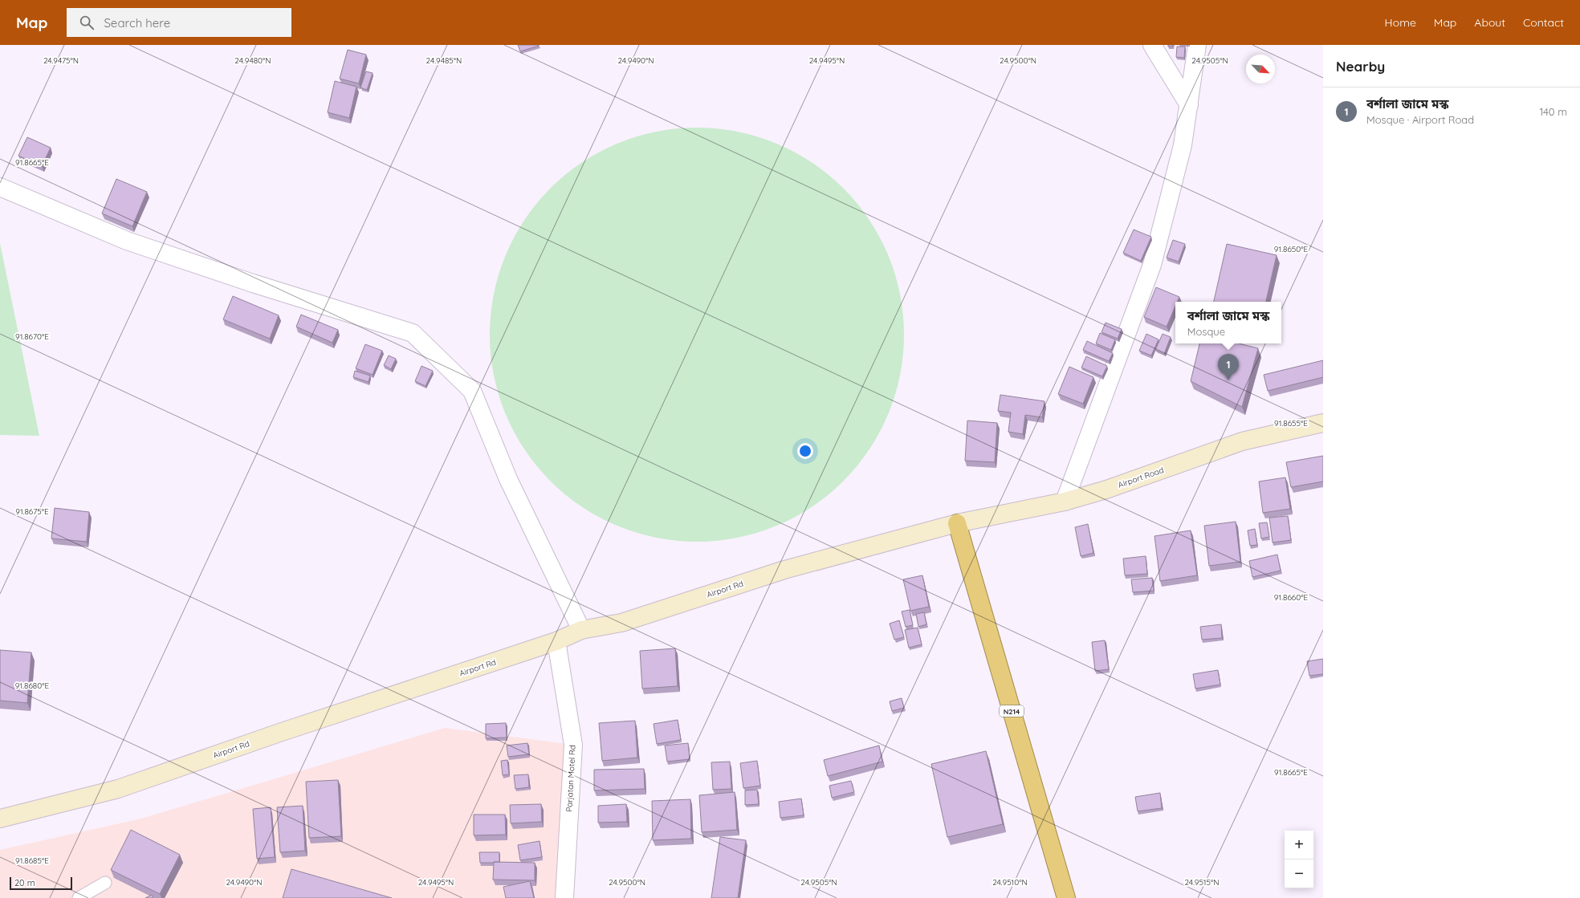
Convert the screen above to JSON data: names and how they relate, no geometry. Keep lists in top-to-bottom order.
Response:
{
  "streets": {
    "highway": ["N214"],
    "main road": ["Airport Road", "Airport Rd"],
    "street": ["Parjatan Motel Rd"]
  },
  "crossings": [
    ["Airport Road", "Airport Rd"],
    ["Airport Road", "N214"],
    ["Airport Rd", "N214"],
    ["Airport Rd", "Parjatan Motel Rd"]
  ],
  "scale_bar": "20 m",
  "north": "bottom right",
  "page": {
    "header": "Map",
    "search": "Search here",
    "nav": [
      "Home",
      "Map",
      "About",
      "Contact"
    ],
    "heading": "Nearby",
    "list": [
      {
        "mark": "1",
        "name": "বর্শালা জামে মস্ক",
        "note": "Mosque · Airport Road",
        "value": "140 m"
      }
    ],
    "popup": ["বর্শালা জামে মস্ক", "Mosque"],
    "pins": "1",
    "map_buttons": ["+", "−"],
    "scale": "20 m"
  },
  "coordinates": [
    "24.9475°N",
    "24.9480°N",
    "24.9485°N",
    "24.9490°N",
    "24.9495°N",
    "24.9500°N",
    "24.9505°N",
    "91.8665°E",
    "91.8650°E",
    "91.8670°E",
    "91.8655°E",
    "91.8675°E",
    "91.8660°E",
    "91.8680°E",
    "91.8685°E",
    "24.9510°N",
    "24.9515°N"
  ]
}
